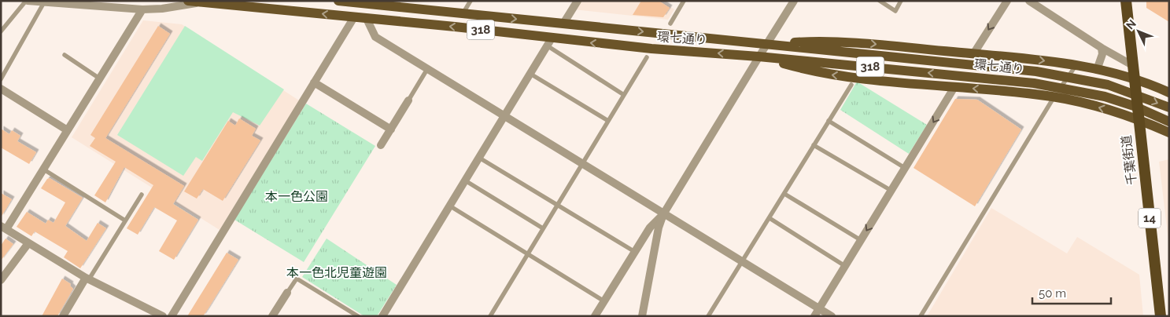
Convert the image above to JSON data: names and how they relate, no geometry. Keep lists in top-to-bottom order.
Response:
{
  "streets": {
    "highway": ["千葉街道", "14"],
    "main road": ["318", "環七通り"]
  },
  "parks": ["本一色公園", "本一色北児童遊園"],
  "scale_bar": "50 m",
  "north": "top left"
}
